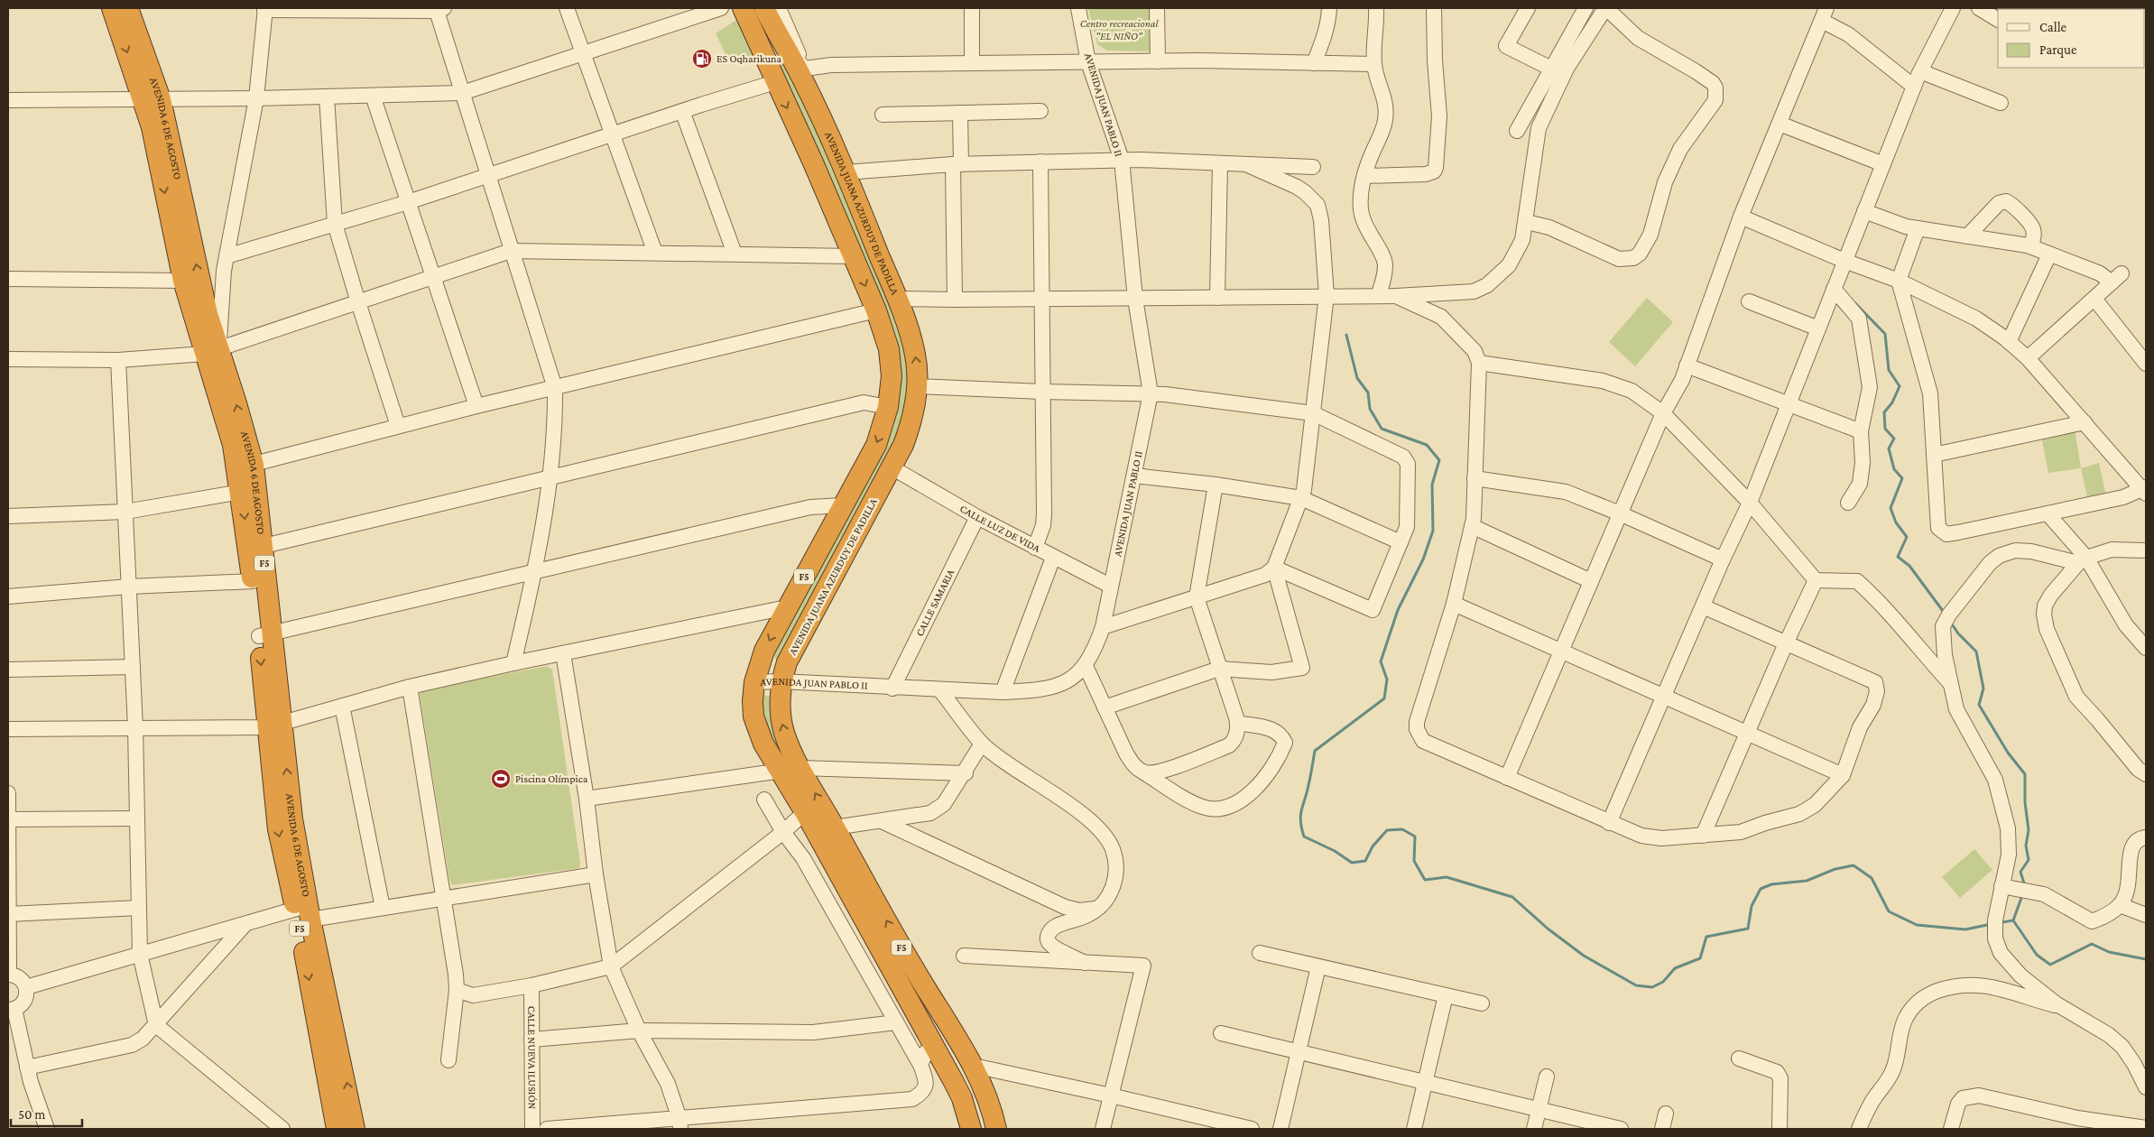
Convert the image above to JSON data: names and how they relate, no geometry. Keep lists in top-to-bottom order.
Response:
{
  "streets": {
    "highway": ["AVENIDA 6 DE AGOSTO", "AVENIDA JUANA AZURDUY DE PADILLA", "F5"],
    "street": [
      "AVENIDA JUAN PABLO II",
      "CALLE LUZ DE VIDA",
      "CALLE SAMARIA",
      "CALLE NUEVA ILUSIÓN"
    ]
  },
  "crossings": [
    ["AVENIDA JUAN PABLO II", "AVENIDA JUANA AZURDUY DE PADILLA"],
    ["AVENIDA JUAN PABLO II", "CALLE LUZ DE VIDA"],
    ["AVENIDA JUAN PABLO II", "F5"],
    ["AVENIDA JUAN PABLO II", "CALLE SAMARIA"],
    ["AVENIDA JUANA AZURDUY DE PADILLA", "CALLE LUZ DE VIDA"],
    ["CALLE LUZ DE VIDA", "CALLE SAMARIA"]
  ],
  "parks": ["Centro recreacional \"EL NIÑO\""],
  "places": {
    "fuel station": ["ES Oqharikuna"],
    "sports": ["Piscina Olímpica"]
  },
  "legend": ["Calle", "Parque"],
  "scale_bar": "50 m"
}
